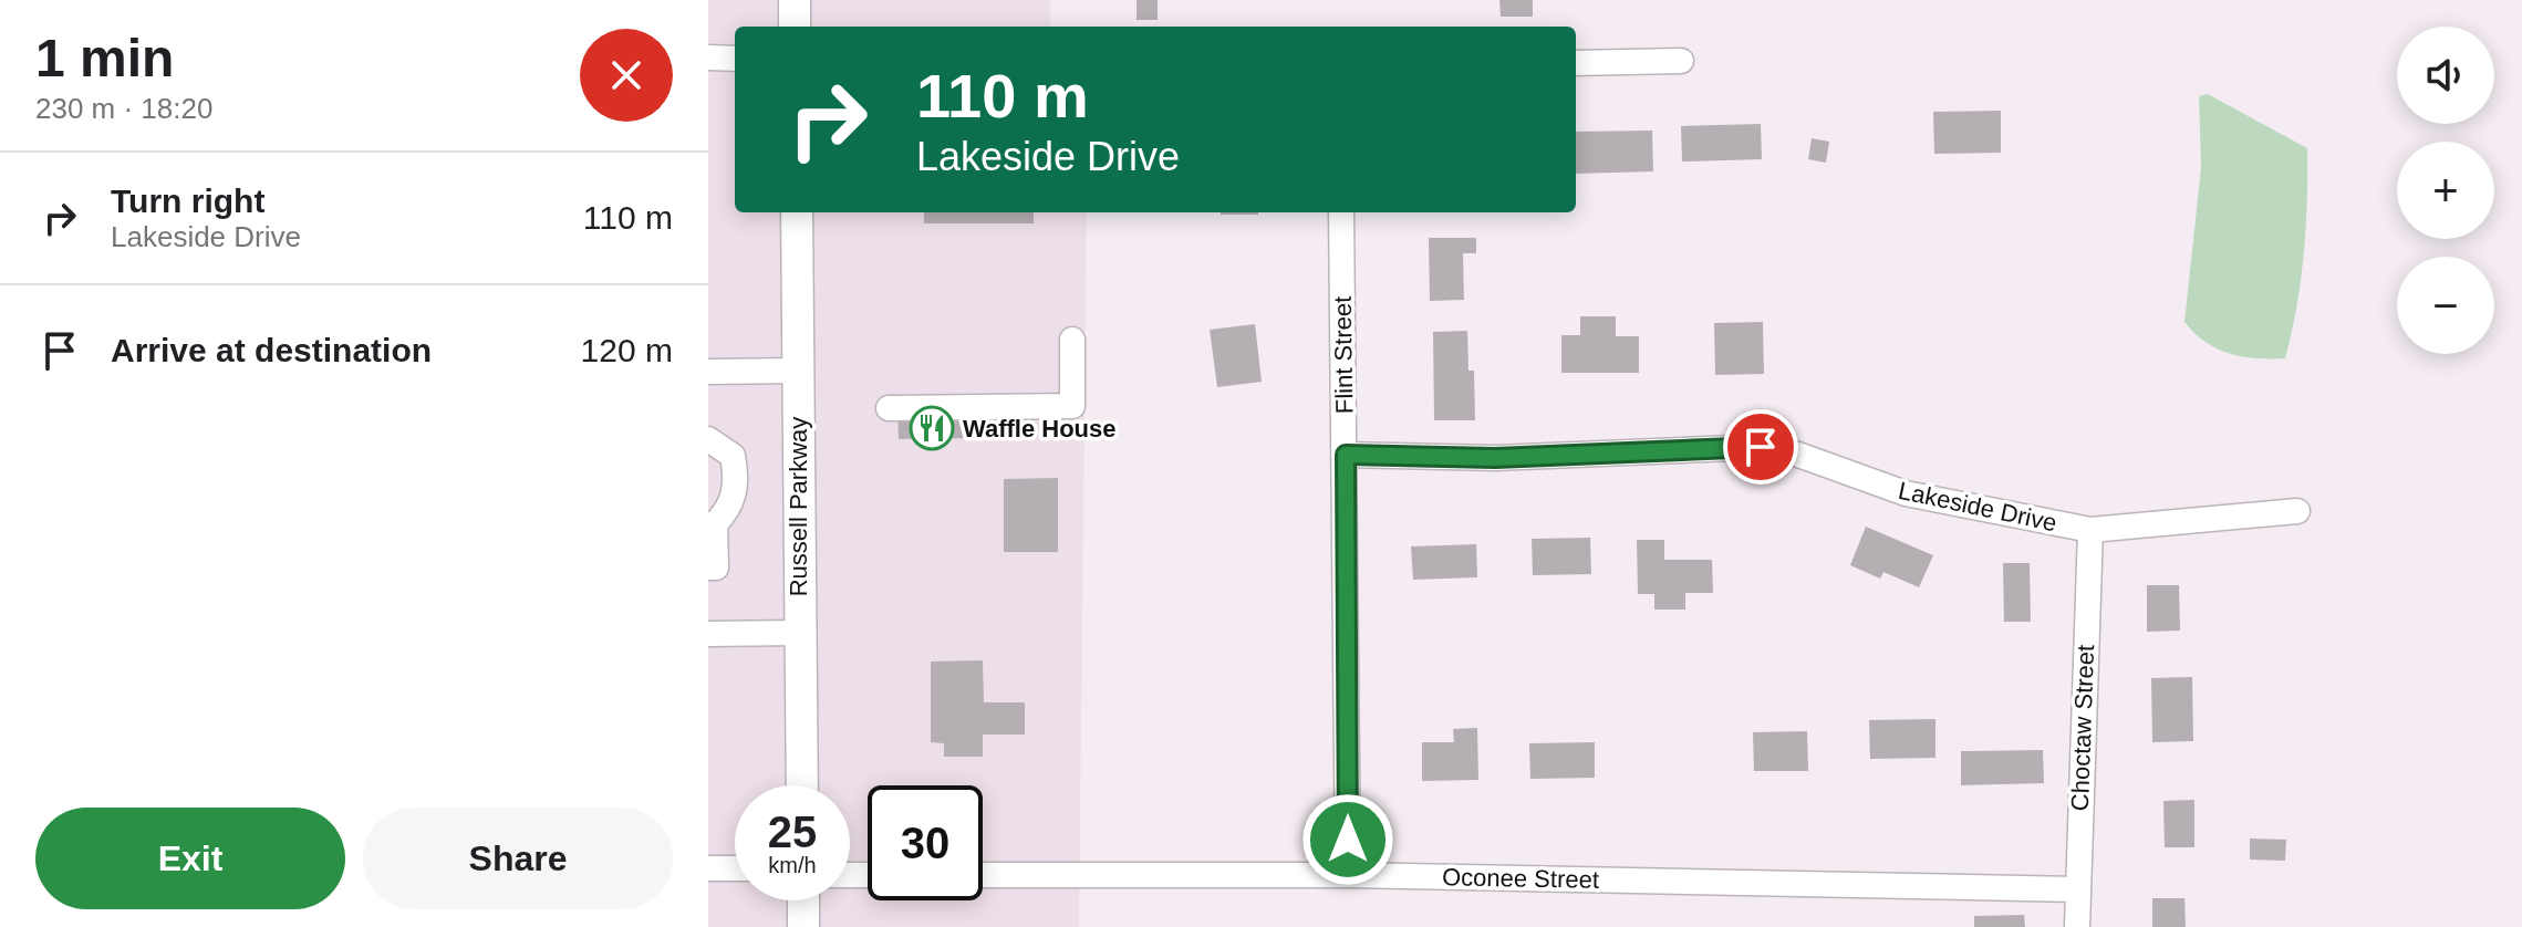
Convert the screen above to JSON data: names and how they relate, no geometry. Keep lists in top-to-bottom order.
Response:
{
  "streets": {
    "main road": ["Russell Parkway"],
    "street": [
      "Flint Street",
      "Lakeside Drive",
      "Choctaw Street",
      "Oconee Street"
    ]
  },
  "crossings": [
    ["Flint Street", "Lakeside Drive"],
    ["Flint Street", "Oconee Street"],
    ["Lakeside Drive", "Choctaw Street"],
    ["Choctaw Street", "Oconee Street"]
  ],
  "places": {
    "restaurant": ["Waffle House"]
  },
  "page": {
    "heading": ["1 min", "230 m · 18:20"],
    "map_buttons": ["+", "−"],
    "turn": ["110 m", "Lakeside Drive"],
    "list": [
      {
        "name": "Turn right",
        "note": "Lakeside Drive",
        "value": "110 m"
      },
      {
        "name": "Arrive at destination",
        "value": "120 m"
      }
    ],
    "speed": "25 km/h",
    "limit": "30",
    "buttons": ["Exit", "Share"]
  }
}
